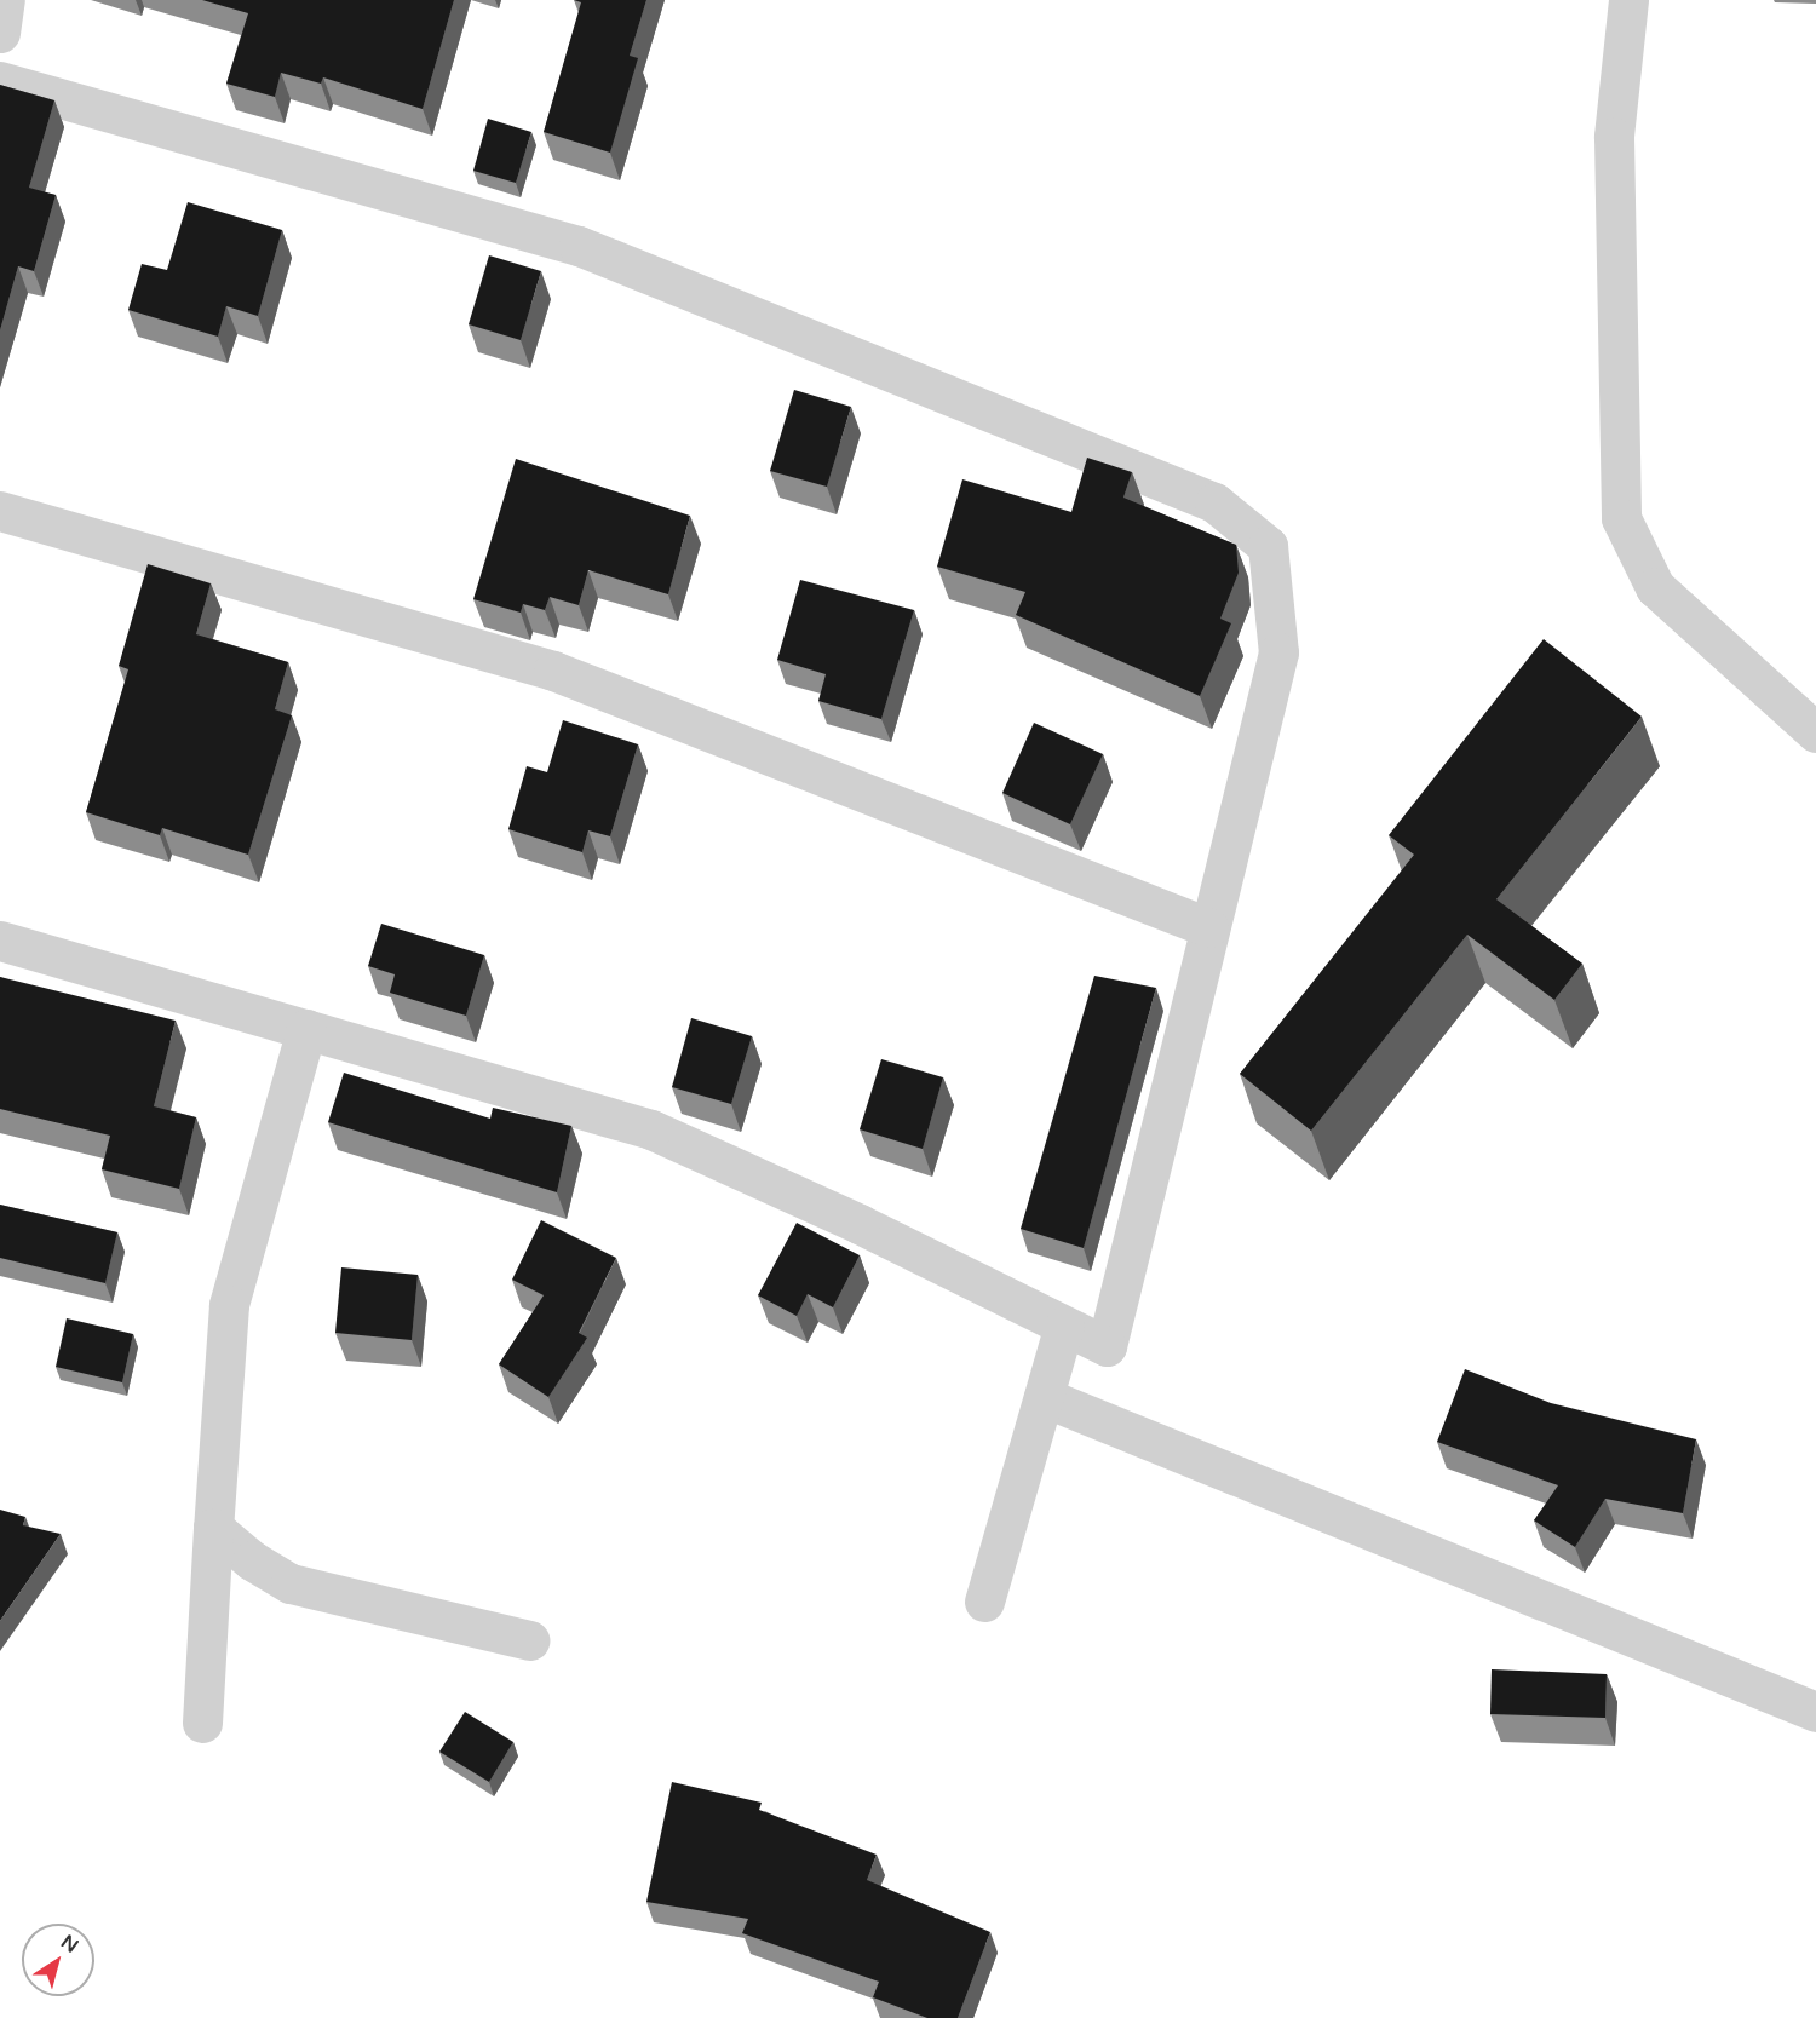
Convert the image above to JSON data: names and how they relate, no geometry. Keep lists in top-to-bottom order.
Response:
{
  "north": "top right"
}
